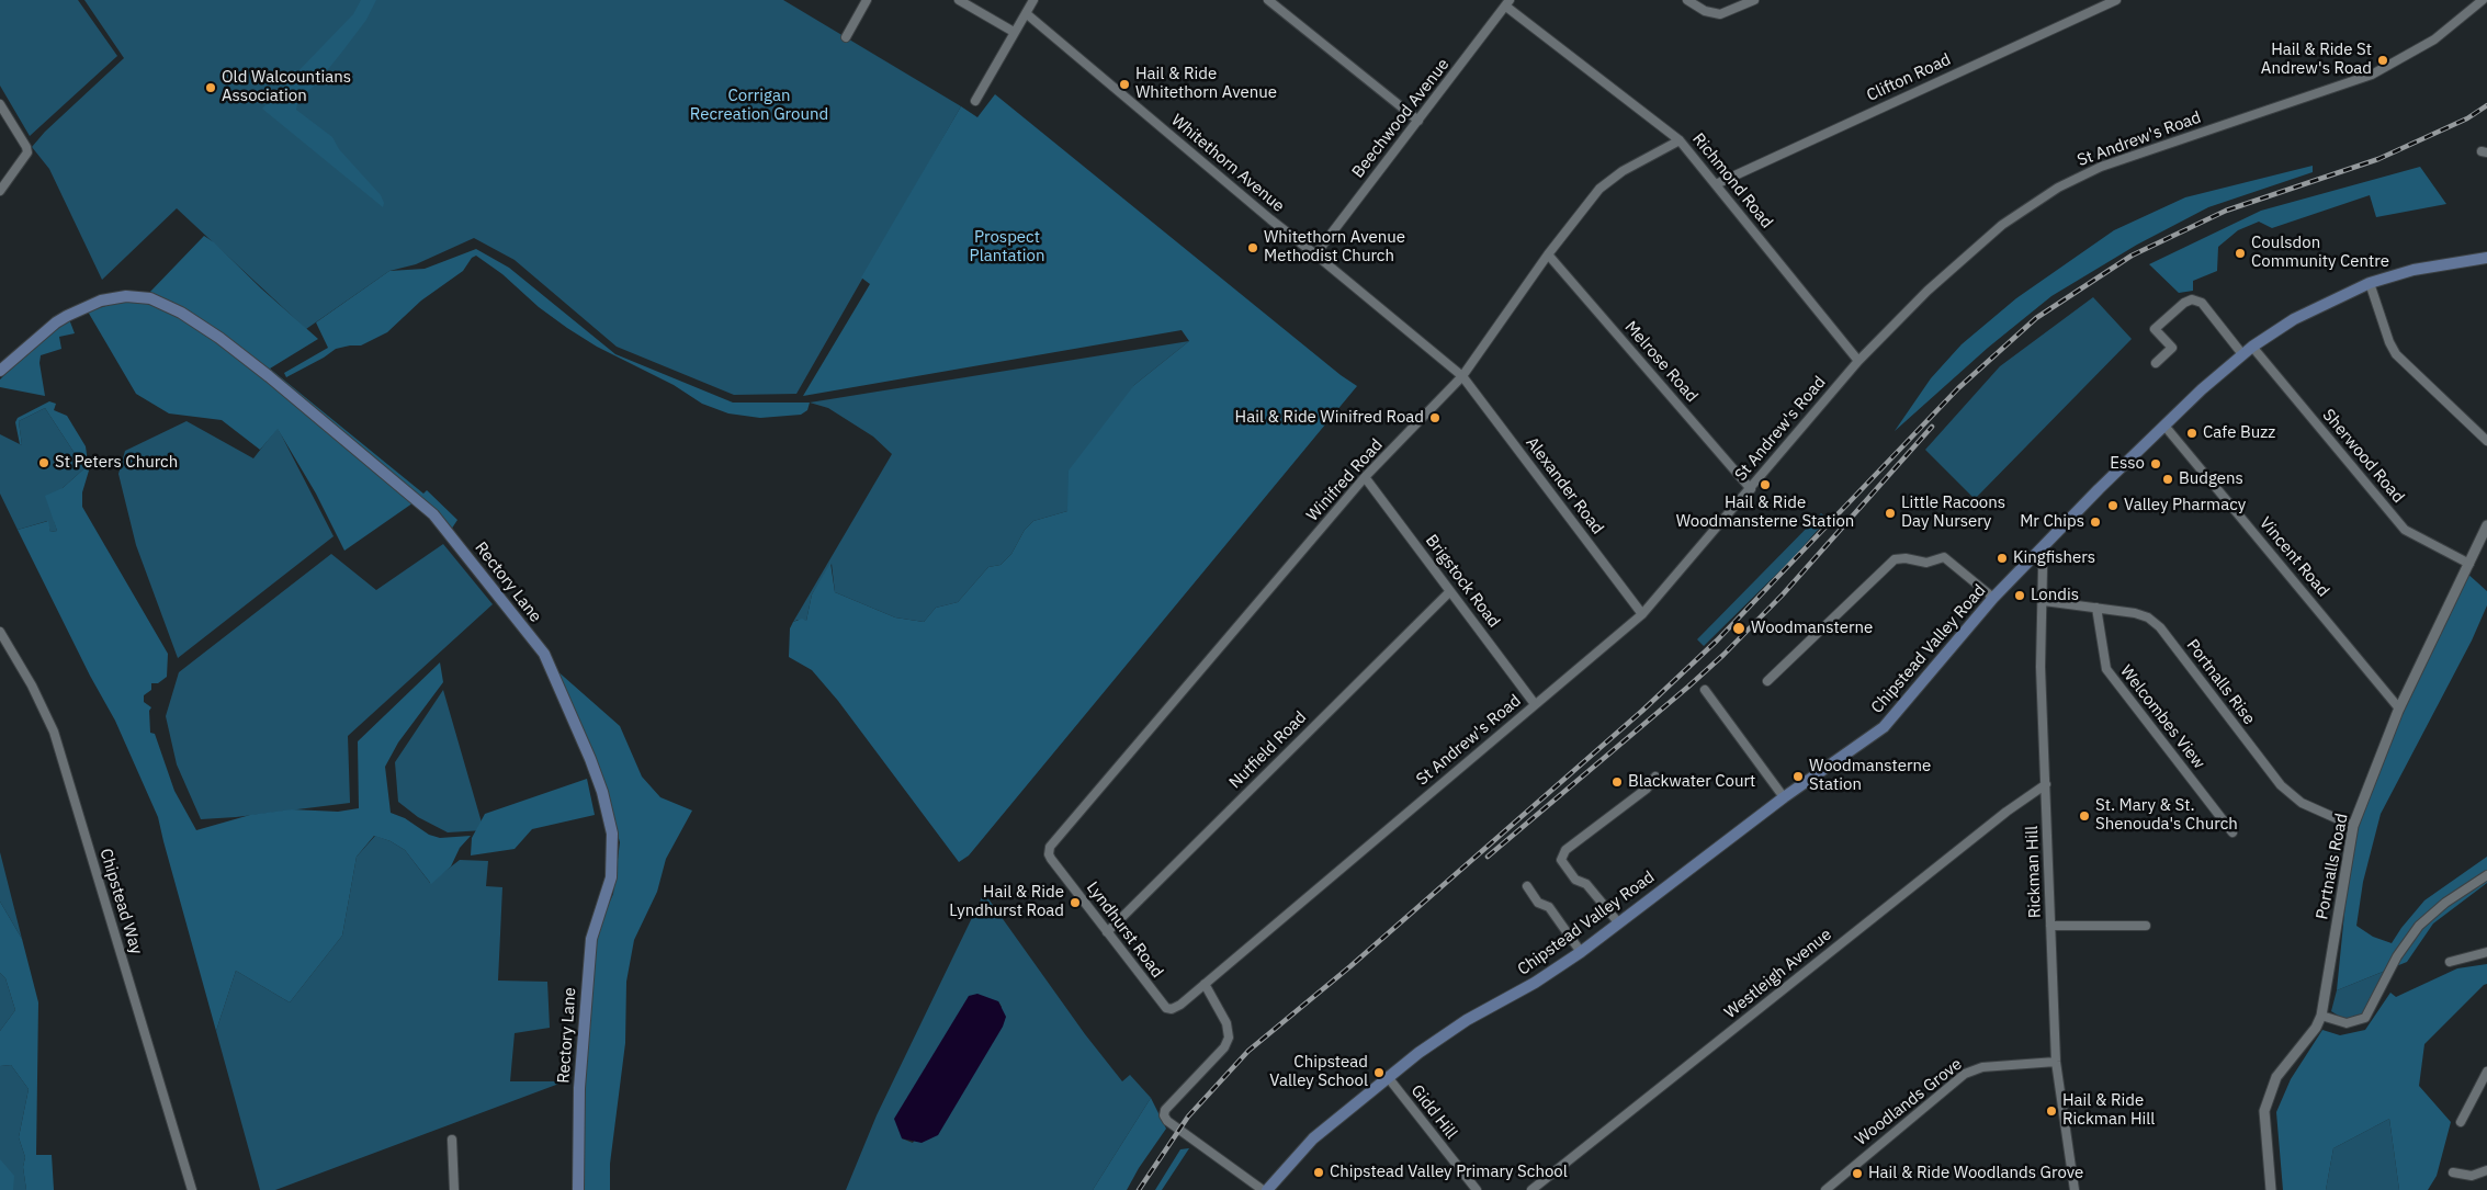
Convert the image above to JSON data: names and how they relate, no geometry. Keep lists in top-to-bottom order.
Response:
{
  "streets": {
    "main road": ["Rectory Lane", "Chipstead Valley Road"],
    "street": [
      "Clifton Road",
      "Beechwood Avenue",
      "St Andrew's Road",
      "Whitethorn Avenue",
      "Richmond Road",
      "Melrose Road",
      "Sherwood Road",
      "Winifred Road",
      "Alexander Road",
      "Vincent Road",
      "Brigstock Road",
      "Portnalls Rise",
      "Welcombes View",
      "Nutfield Road",
      "Portnalls Road",
      "Rickman Hill",
      "Chipstead Way",
      "Lyndhurst Road",
      "Westleigh Avenue",
      "Woodlands Grove",
      "Gidd Hill"
    ]
  },
  "crossings": [
    ["Clifton Road", "Richmond Road"],
    ["Beechwood Avenue", "Whitethorn Avenue"],
    ["Beechwood Avenue", "Richmond Road"],
    ["St Andrew's Road", "Richmond Road"],
    ["St Andrew's Road", "Melrose Road"],
    ["St Andrew's Road", "Alexander Road"],
    ["St Andrew's Road", "Brigstock Road"],
    ["St Andrew's Road", "Lyndhurst Road"],
    ["Whitethorn Avenue", "Winifred Road"],
    ["Whitethorn Avenue", "Alexander Road"],
    ["Richmond Road", "Winifred Road"],
    ["Melrose Road", "Winifred Road"],
    ["Sherwood Road", "Chipstead Valley Road"],
    ["Sherwood Road", "Portnalls Road"],
    ["Winifred Road", "Alexander Road"],
    ["Winifred Road", "Brigstock Road"],
    ["Winifred Road", "Lyndhurst Road"],
    ["Vincent Road", "Chipstead Valley Road"],
    ["Vincent Road", "Portnalls Road"],
    ["Brigstock Road", "Nutfield Road"],
    ["Chipstead Valley Road", "Rickman Hill"],
    ["Chipstead Valley Road", "Gidd Hill"],
    ["Portnalls Rise", "Welcombes View"],
    ["Portnalls Rise", "Portnalls Road"],
    ["Portnalls Rise", "Rickman Hill"],
    ["Nutfield Road", "Lyndhurst Road"],
    ["Rickman Hill", "Westleigh Avenue"],
    ["Rickman Hill", "Woodlands Grove"]
  ],
  "parks": ["Corrigan Recreation Ground", "Prospect Plantation"],
  "places": [
    "Hail & Ride St Andrew's Road",
    "Hail & Ride Whitethorn Avenue",
    "Old Walcountians Association",
    "Whitethorn Avenue Methodist Church",
    "Coulsdon Community Centre",
    "Hail & Ride Winifred Road",
    "Cafe Buzz",
    "St Peters Church",
    "Esso",
    "Budgens",
    "Hail & Ride Woodmansterne Station",
    "Valley Pharmacy",
    "Little Racoons Day Nursery",
    "Mr Chips",
    "Kingfishers",
    "Londis",
    "Woodmansterne",
    "Woodmansterne Station",
    "Blackwater Court",
    "St. Mary & St. Shenouda's Church",
    "Hail & Ride Lyndhurst Road",
    "Chipstead Valley School",
    "Hail & Ride Rickman Hill",
    "Chipstead Valley Primary School",
    "Hail & Ride Woodlands Grove"
  ]
}
